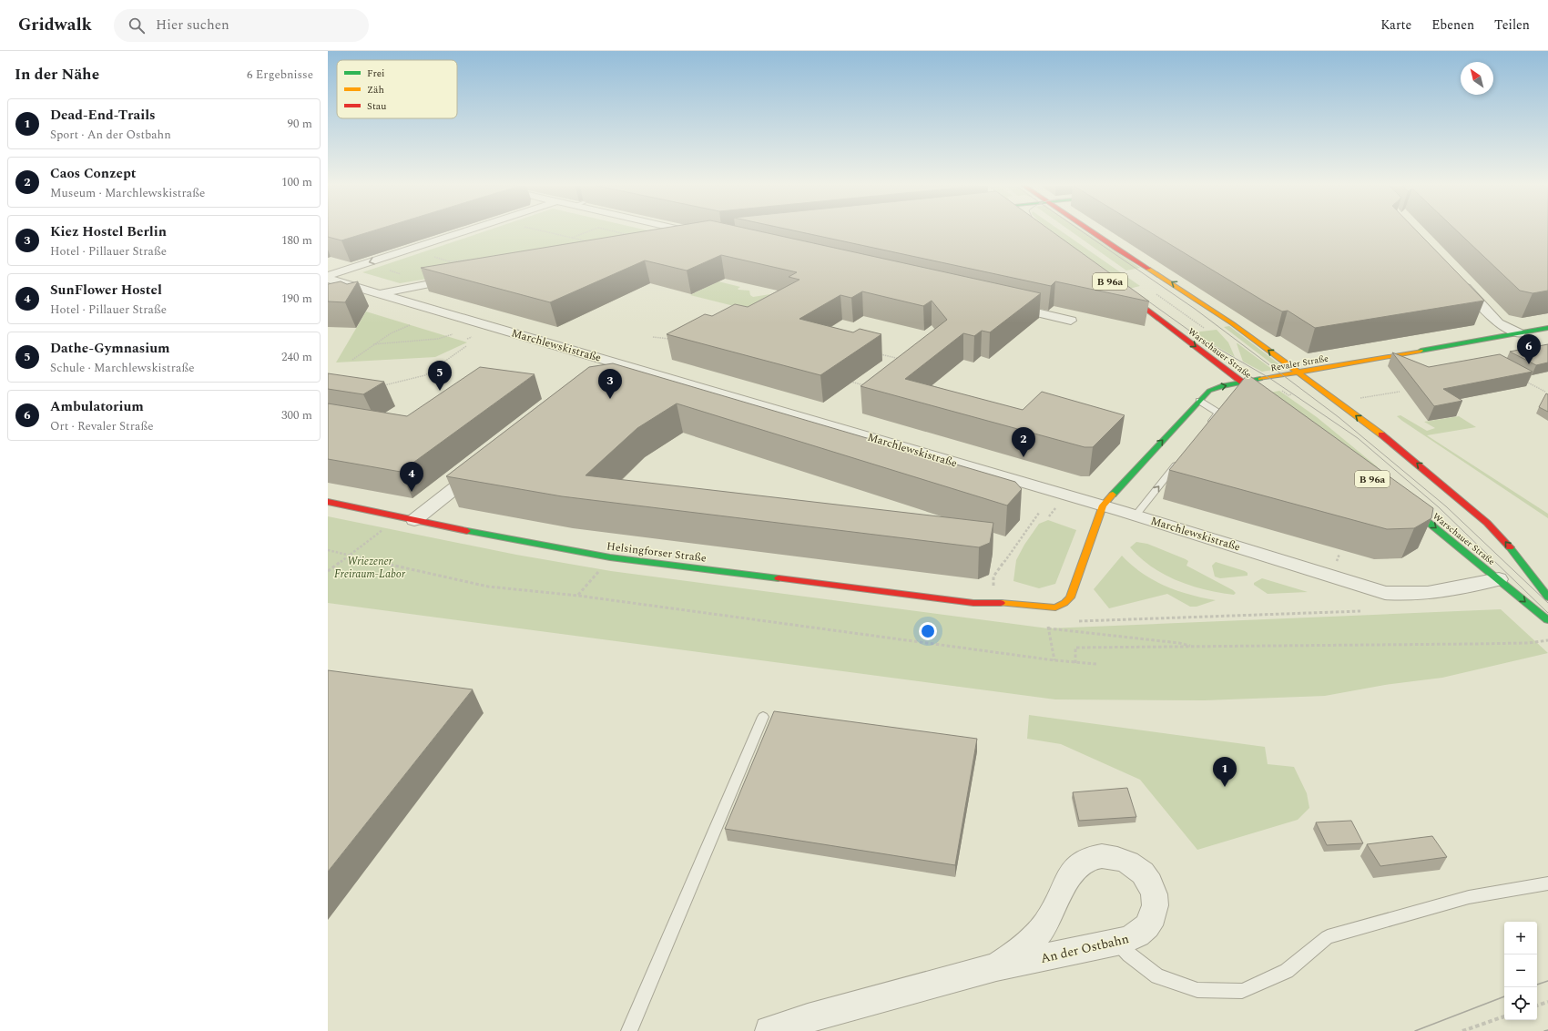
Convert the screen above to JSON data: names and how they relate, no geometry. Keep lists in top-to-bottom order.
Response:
{
  "streets": {
    "street": [
      "B 96a",
      "Marchlewskistraße",
      "Warschauer Straße",
      "Revaler Straße",
      "Helsingforser Straße",
      "An der Ostbahn"
    ]
  },
  "crossings": [
    ["Marchlewskistraße", "Warschauer Straße"],
    ["Marchlewskistraße", "Revaler Straße"],
    ["Marchlewskistraße", "Helsingforser Straße"],
    ["Warschauer Straße", "Revaler Straße"],
    ["Revaler Straße", "Helsingforser Straße"]
  ],
  "one_way": ["Revaler Straße"],
  "parks": ["Wriezener Freiraum-Labor"],
  "legend": ["Frei", "Zäh", "Stau"],
  "north": "top left",
  "page": {
    "header": "Gridwalk",
    "search": "Hier suchen",
    "nav": ["Karte", "Ebenen", "Teilen"],
    "heading": ["In der Nähe", "6 Ergebnisse"],
    "list": [
      {
        "mark": "1",
        "name": "Dead-End-Trails",
        "note": "Sport · An der Ostbahn",
        "value": "90 m"
      },
      {
        "mark": "2",
        "name": "Caos Conzept",
        "note": "Museum · Marchlewskistraße",
        "value": "100 m"
      },
      {
        "mark": "3",
        "name": "Kiez Hostel Berlin",
        "note": "Hotel · Pillauer Straße",
        "value": "180 m"
      },
      {
        "mark": "4",
        "name": "SunFlower Hostel",
        "note": "Hotel · Pillauer Straße",
        "value": "190 m"
      },
      {
        "mark": "5",
        "name": "Dathe-Gymnasium",
        "note": "Schule · Marchlewskistraße",
        "value": "240 m"
      },
      {
        "mark": "6",
        "name": "Ambulatorium",
        "note": "Ort · Revaler Straße",
        "value": "300 m"
      }
    ],
    "pins": [
      "6",
      "5",
      "3",
      "2",
      "4",
      "1"
    ],
    "map_buttons": ["+", "−"]
  }
}
